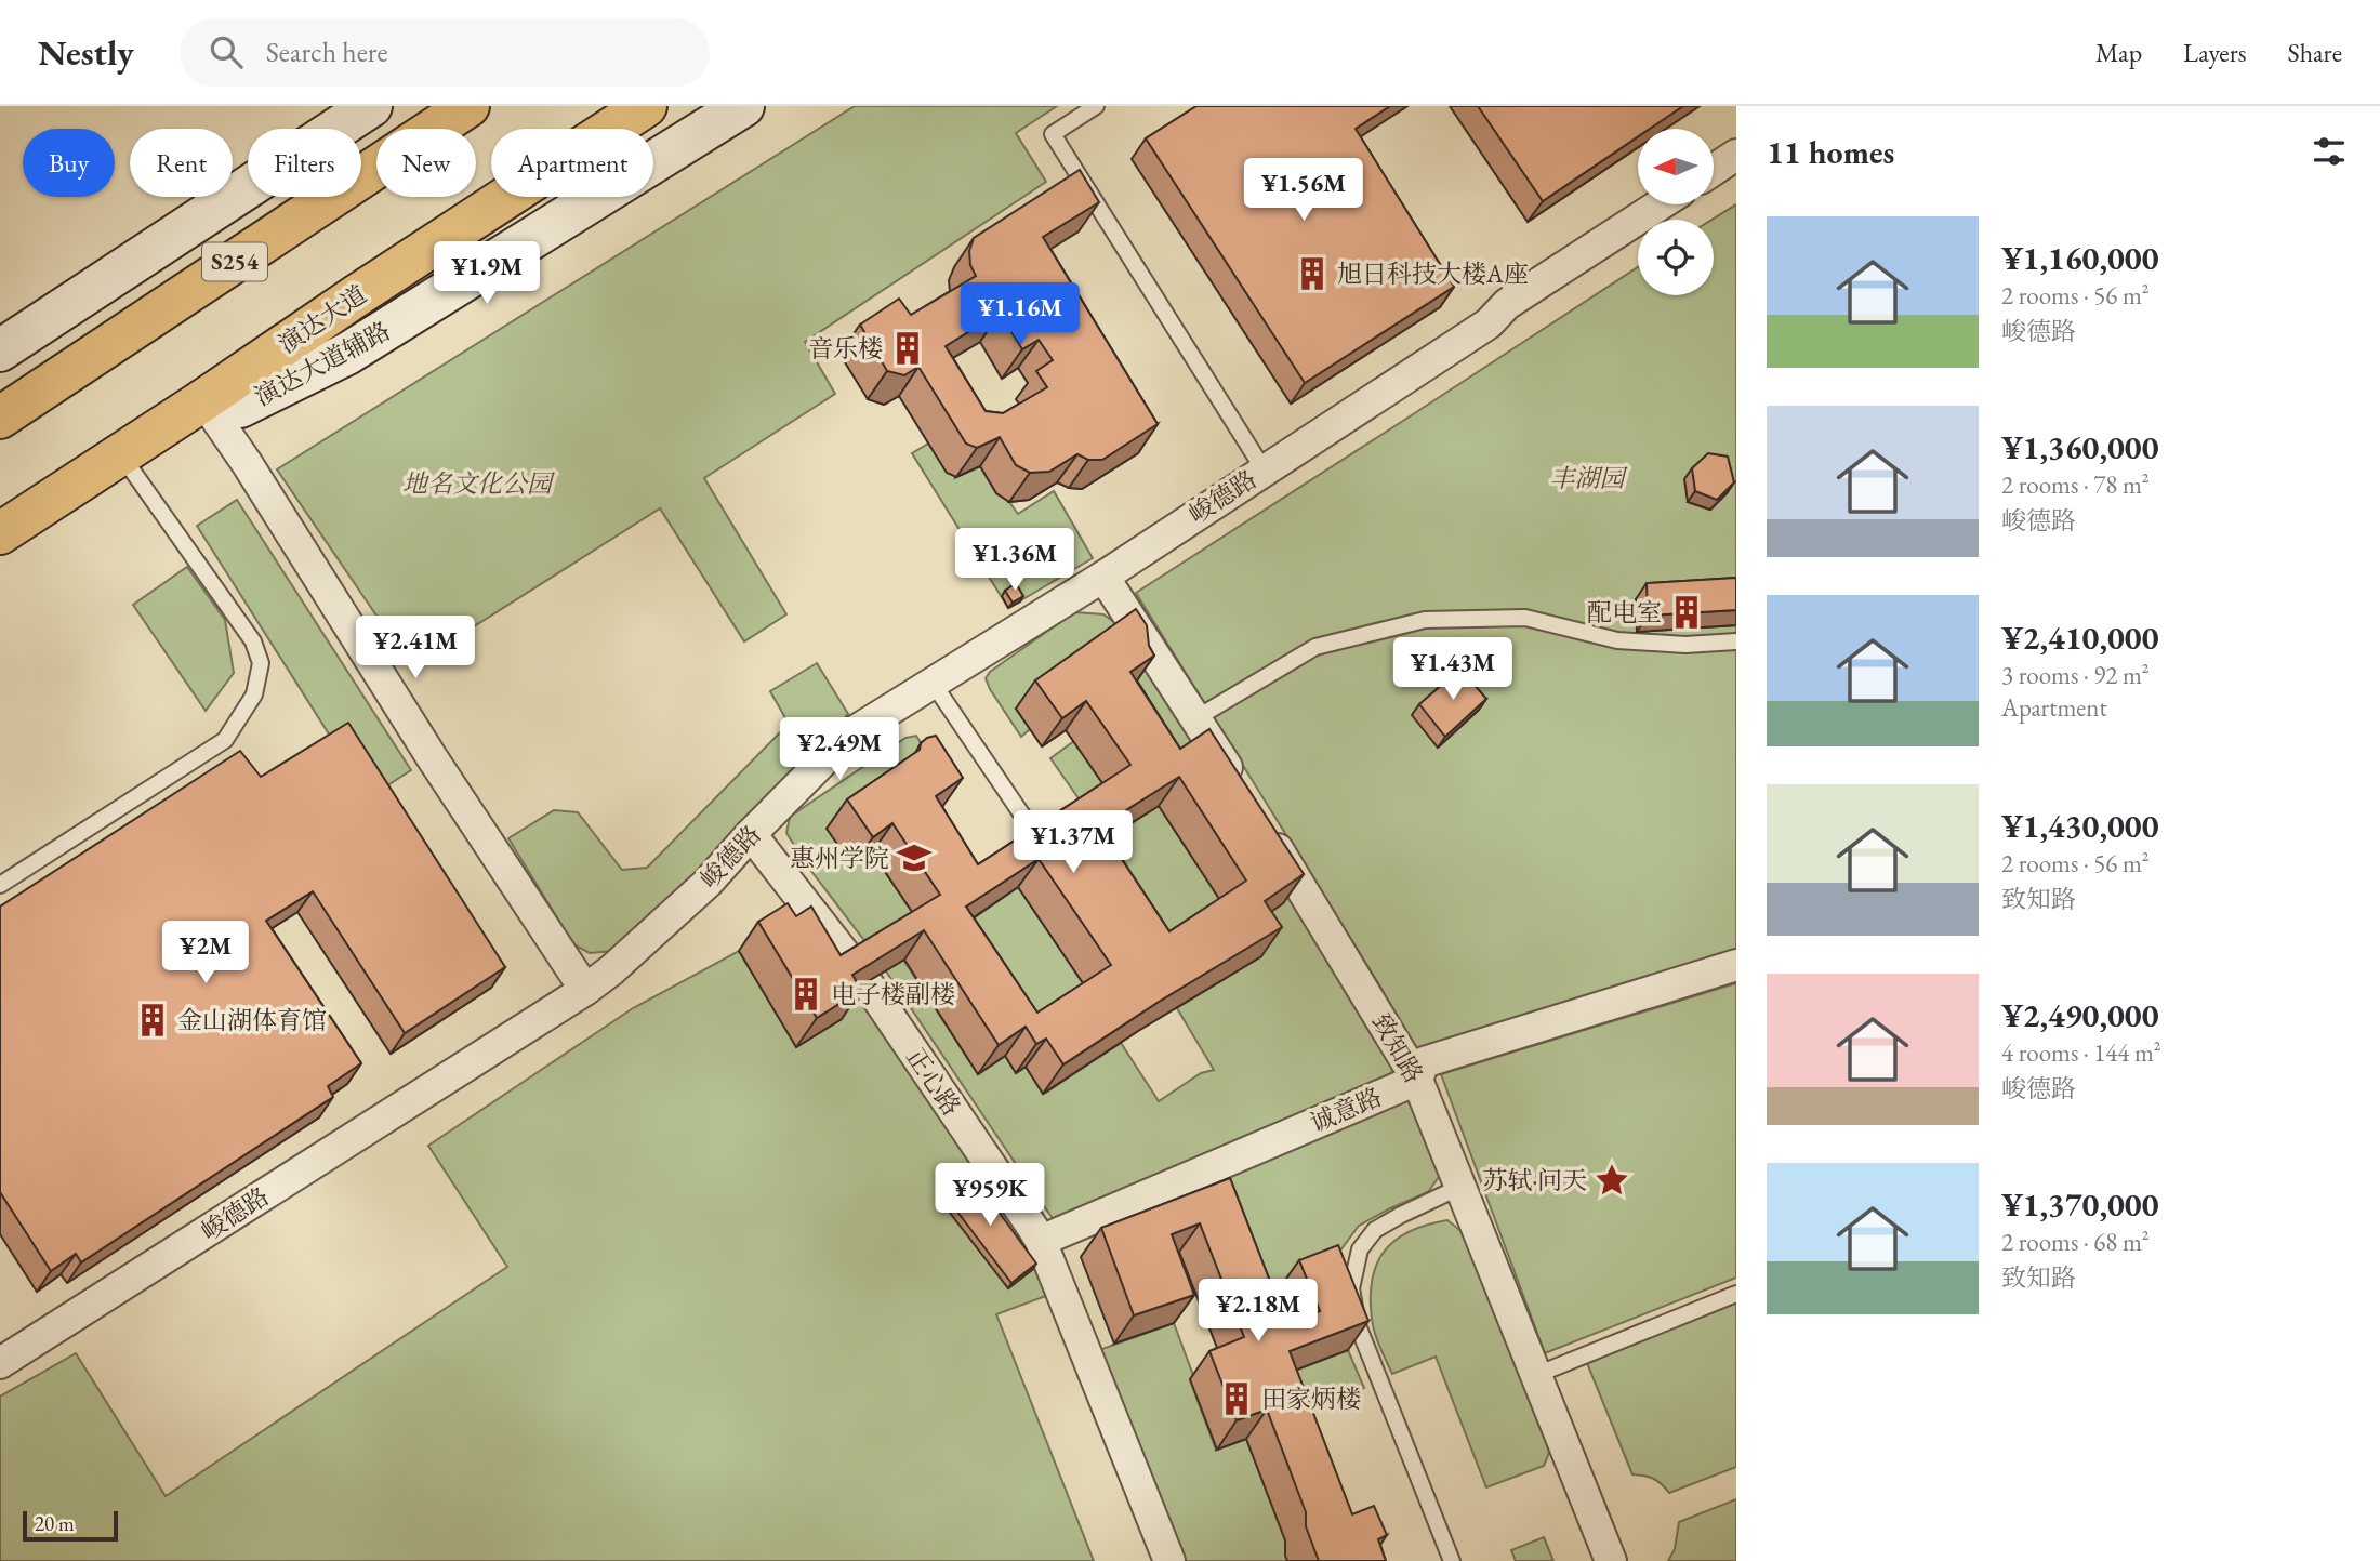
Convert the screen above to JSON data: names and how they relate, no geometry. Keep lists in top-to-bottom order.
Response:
{
  "streets": {
    "main road": ["S254", "演达大道", "演达大道辅路"],
    "street": [
      "峻德路",
      "致知路",
      "正心路",
      "诚意路"
    ]
  },
  "crossings": [
    ["演达大道", "演达大道辅路"],
    ["峻德路", "正心路"],
    ["致知路", "诚意路"],
    ["正心路", "诚意路"]
  ],
  "parks": ["丰湖园", "地名文化公园"],
  "places": {
    "building": [
      "旭日科技大楼A座",
      "音乐楼",
      "配电室",
      "电子楼副楼",
      "金山湖体育馆",
      "田家炳楼"
    ],
    "school or university": ["惠州学院"],
    "place": ["苏轼·问天"]
  },
  "scale_bar": "20 m",
  "north": "left",
  "page": {
    "header": "Nestly",
    "search": "Search here",
    "nav": ["Map", "Layers", "Share"],
    "heading": "11 homes",
    "chip": [
      "Buy",
      "Rent",
      "Filters",
      "New",
      "Apartment"
    ],
    "price": [
      "¥1.56M",
      "¥1.9M",
      "¥1.16M",
      "¥1.36M",
      "¥2.41M",
      "¥1.43M",
      "¥2.49M",
      "¥1.37M",
      "¥2M",
      "¥959K",
      "¥2.18M"
    ],
    "list": [
      {
        "name": "¥1,160,000",
        "note": "2 rooms · 56 m² · 峻德路"
      },
      {
        "name": "¥1,360,000",
        "note": "2 rooms · 78 m² · 峻德路"
      },
      {
        "name": "¥2,410,000",
        "note": "3 rooms · 92 m² · Apartment"
      },
      {
        "name": "¥1,430,000",
        "note": "2 rooms · 56 m² · 致知路"
      },
      {
        "name": "¥2,490,000",
        "note": "4 rooms · 144 m² · 峻德路"
      },
      {
        "name": "¥1,370,000",
        "note": "2 rooms · 68 m² · 致知路"
      }
    ],
    "scale": "20 m"
  }
}
